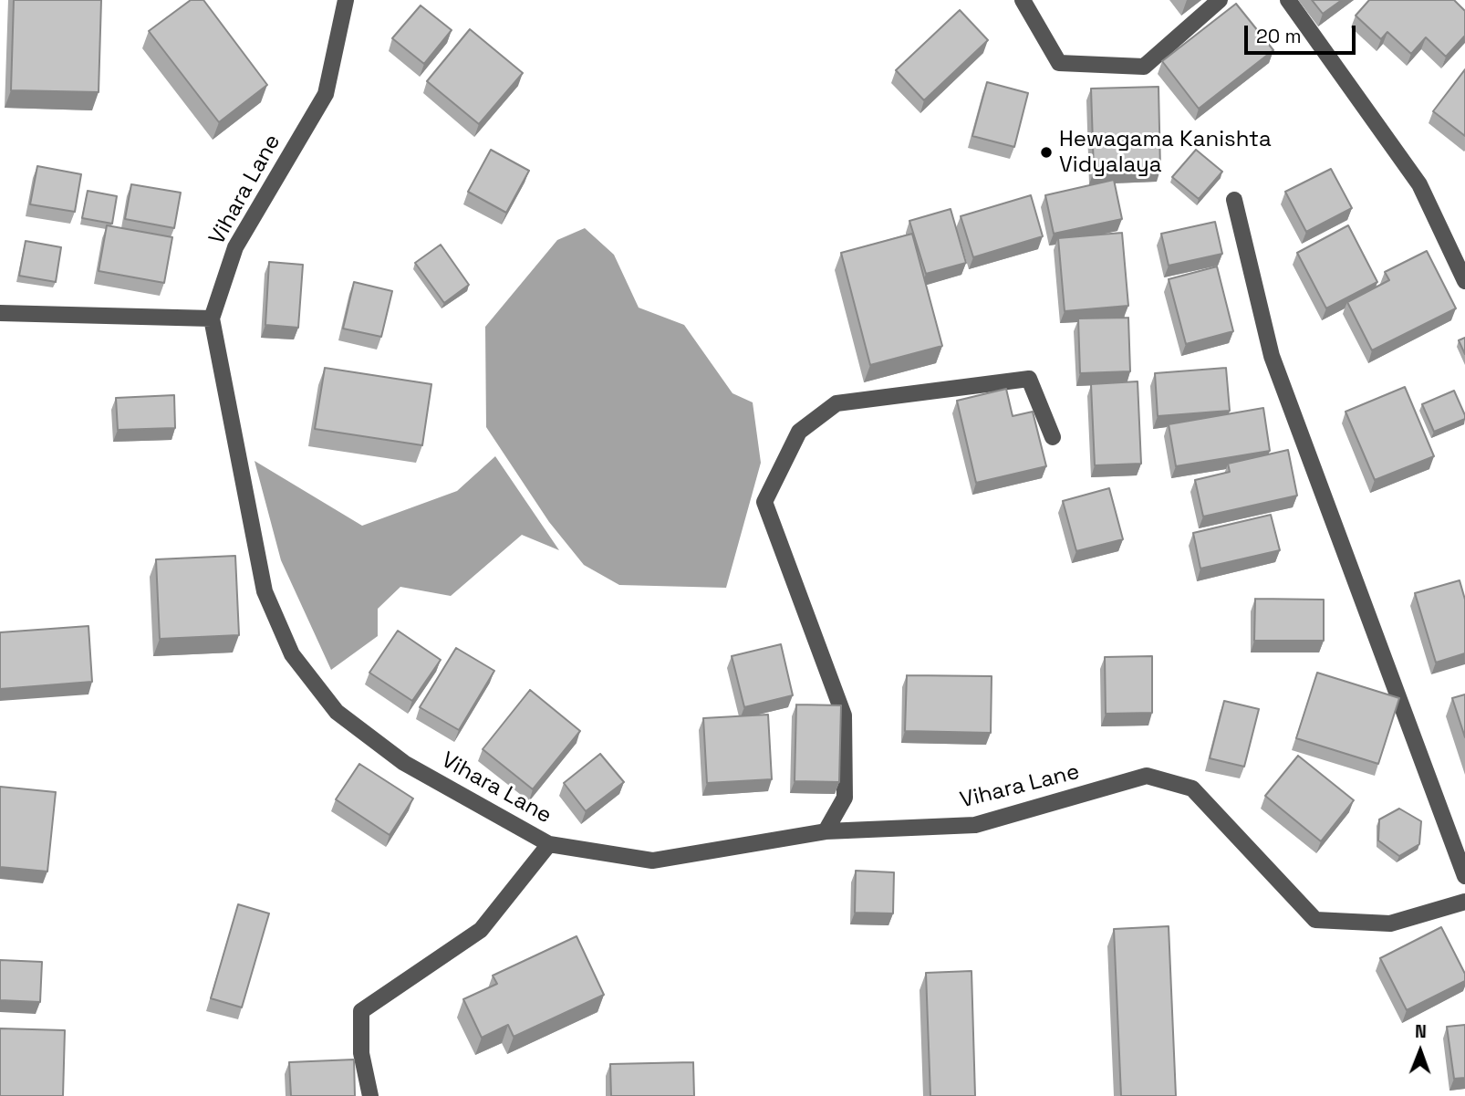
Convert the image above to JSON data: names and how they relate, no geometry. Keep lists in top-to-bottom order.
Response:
{
  "streets": {
    "street": ["Vihara Lane"]
  },
  "places": ["Hewagama Kanishta Vidyalaya"],
  "scale_bar": "20 m",
  "north": "top"
}
